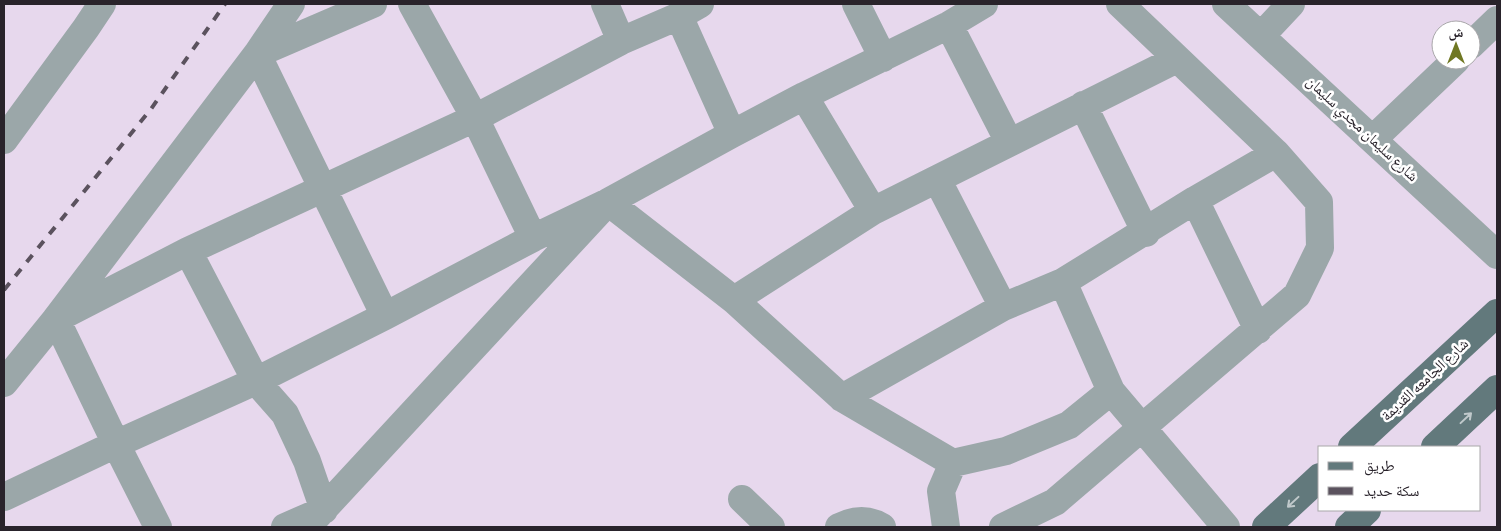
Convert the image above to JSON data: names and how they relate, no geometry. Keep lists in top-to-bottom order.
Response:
{
  "streets": {
    "main road": ["شارع الجامعه القديمة"],
    "street": ["شارع سليمان مجدي سليمان"]
  },
  "legend": ["طريق", "سكة حديد"],
  "north": "top"
}
